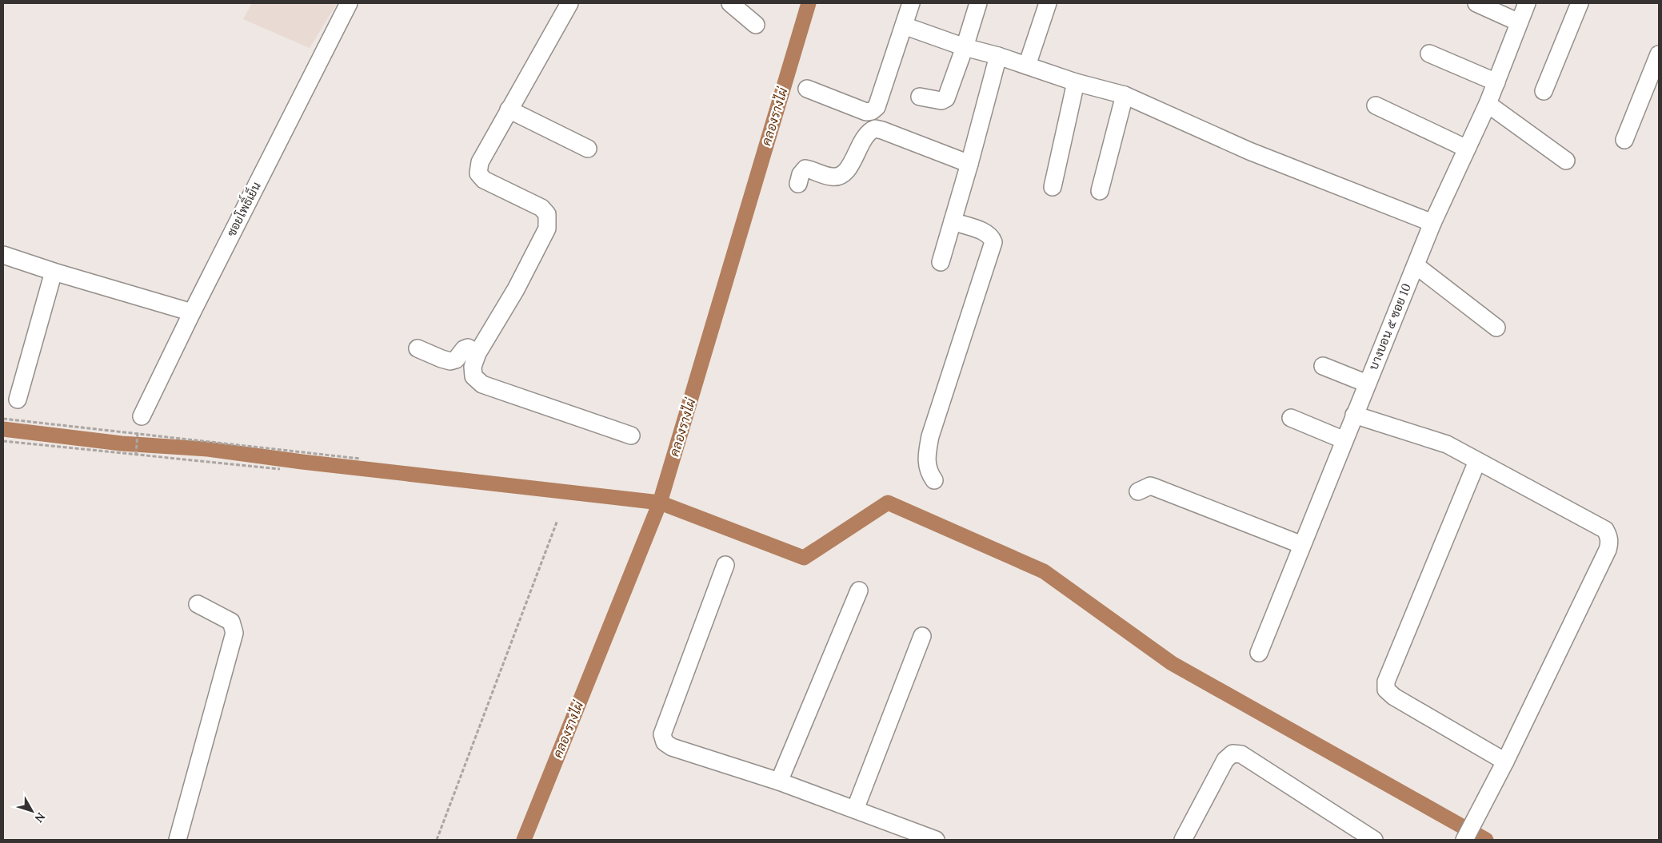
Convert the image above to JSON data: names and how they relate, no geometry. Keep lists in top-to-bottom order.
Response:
{
  "streets": {
    "street": ["ซอยโพธิ์เย็น", "บางบอน ๕ ซอย 10"]
  },
  "water": ["คลองรางไผ่"],
  "north": "bottom right"
}
